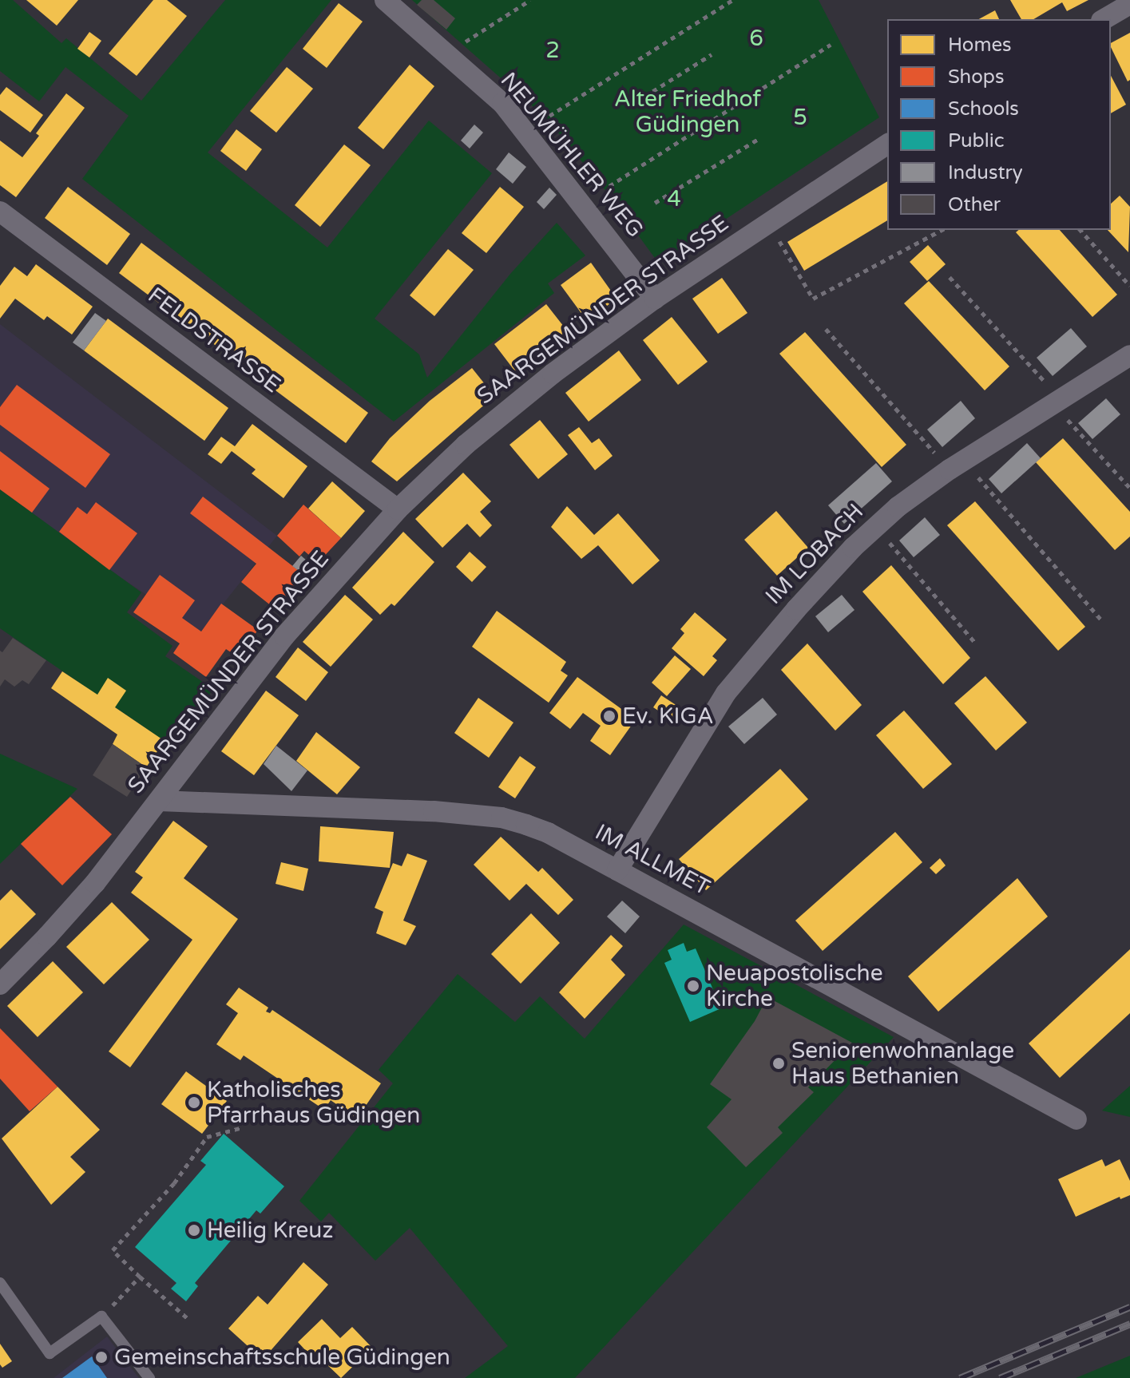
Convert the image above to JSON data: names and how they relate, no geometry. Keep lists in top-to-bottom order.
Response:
{
  "streets": {
    "street": [
      "NEUMÜHLER WEG",
      "SAARGEMÜNDER STRASSE",
      "FELDSTRASSE",
      "IM LOBACH",
      "IM ALLMET"
    ]
  },
  "crossings": [
    ["NEUMÜHLER WEG", "SAARGEMÜNDER STRASSE"],
    ["SAARGEMÜNDER STRASSE", "FELDSTRASSE"],
    ["SAARGEMÜNDER STRASSE", "IM ALLMET"],
    ["IM LOBACH", "IM ALLMET"]
  ],
  "parks": [
    "6",
    "2",
    "Alter Friedhof Güdingen",
    "5",
    "4"
  ],
  "places": [
    "Ev. KIGA",
    "Neuapostolische Kirche",
    "Seniorenwohnanlage Haus Bethanien",
    "Katholisches Pfarrhaus Güdingen",
    "Heilig Kreuz",
    "Gemeinschaftsschule Güdingen"
  ],
  "legend": [
    "Homes",
    "Shops",
    "Schools",
    "Public",
    "Industry",
    "Other"
  ]
}
